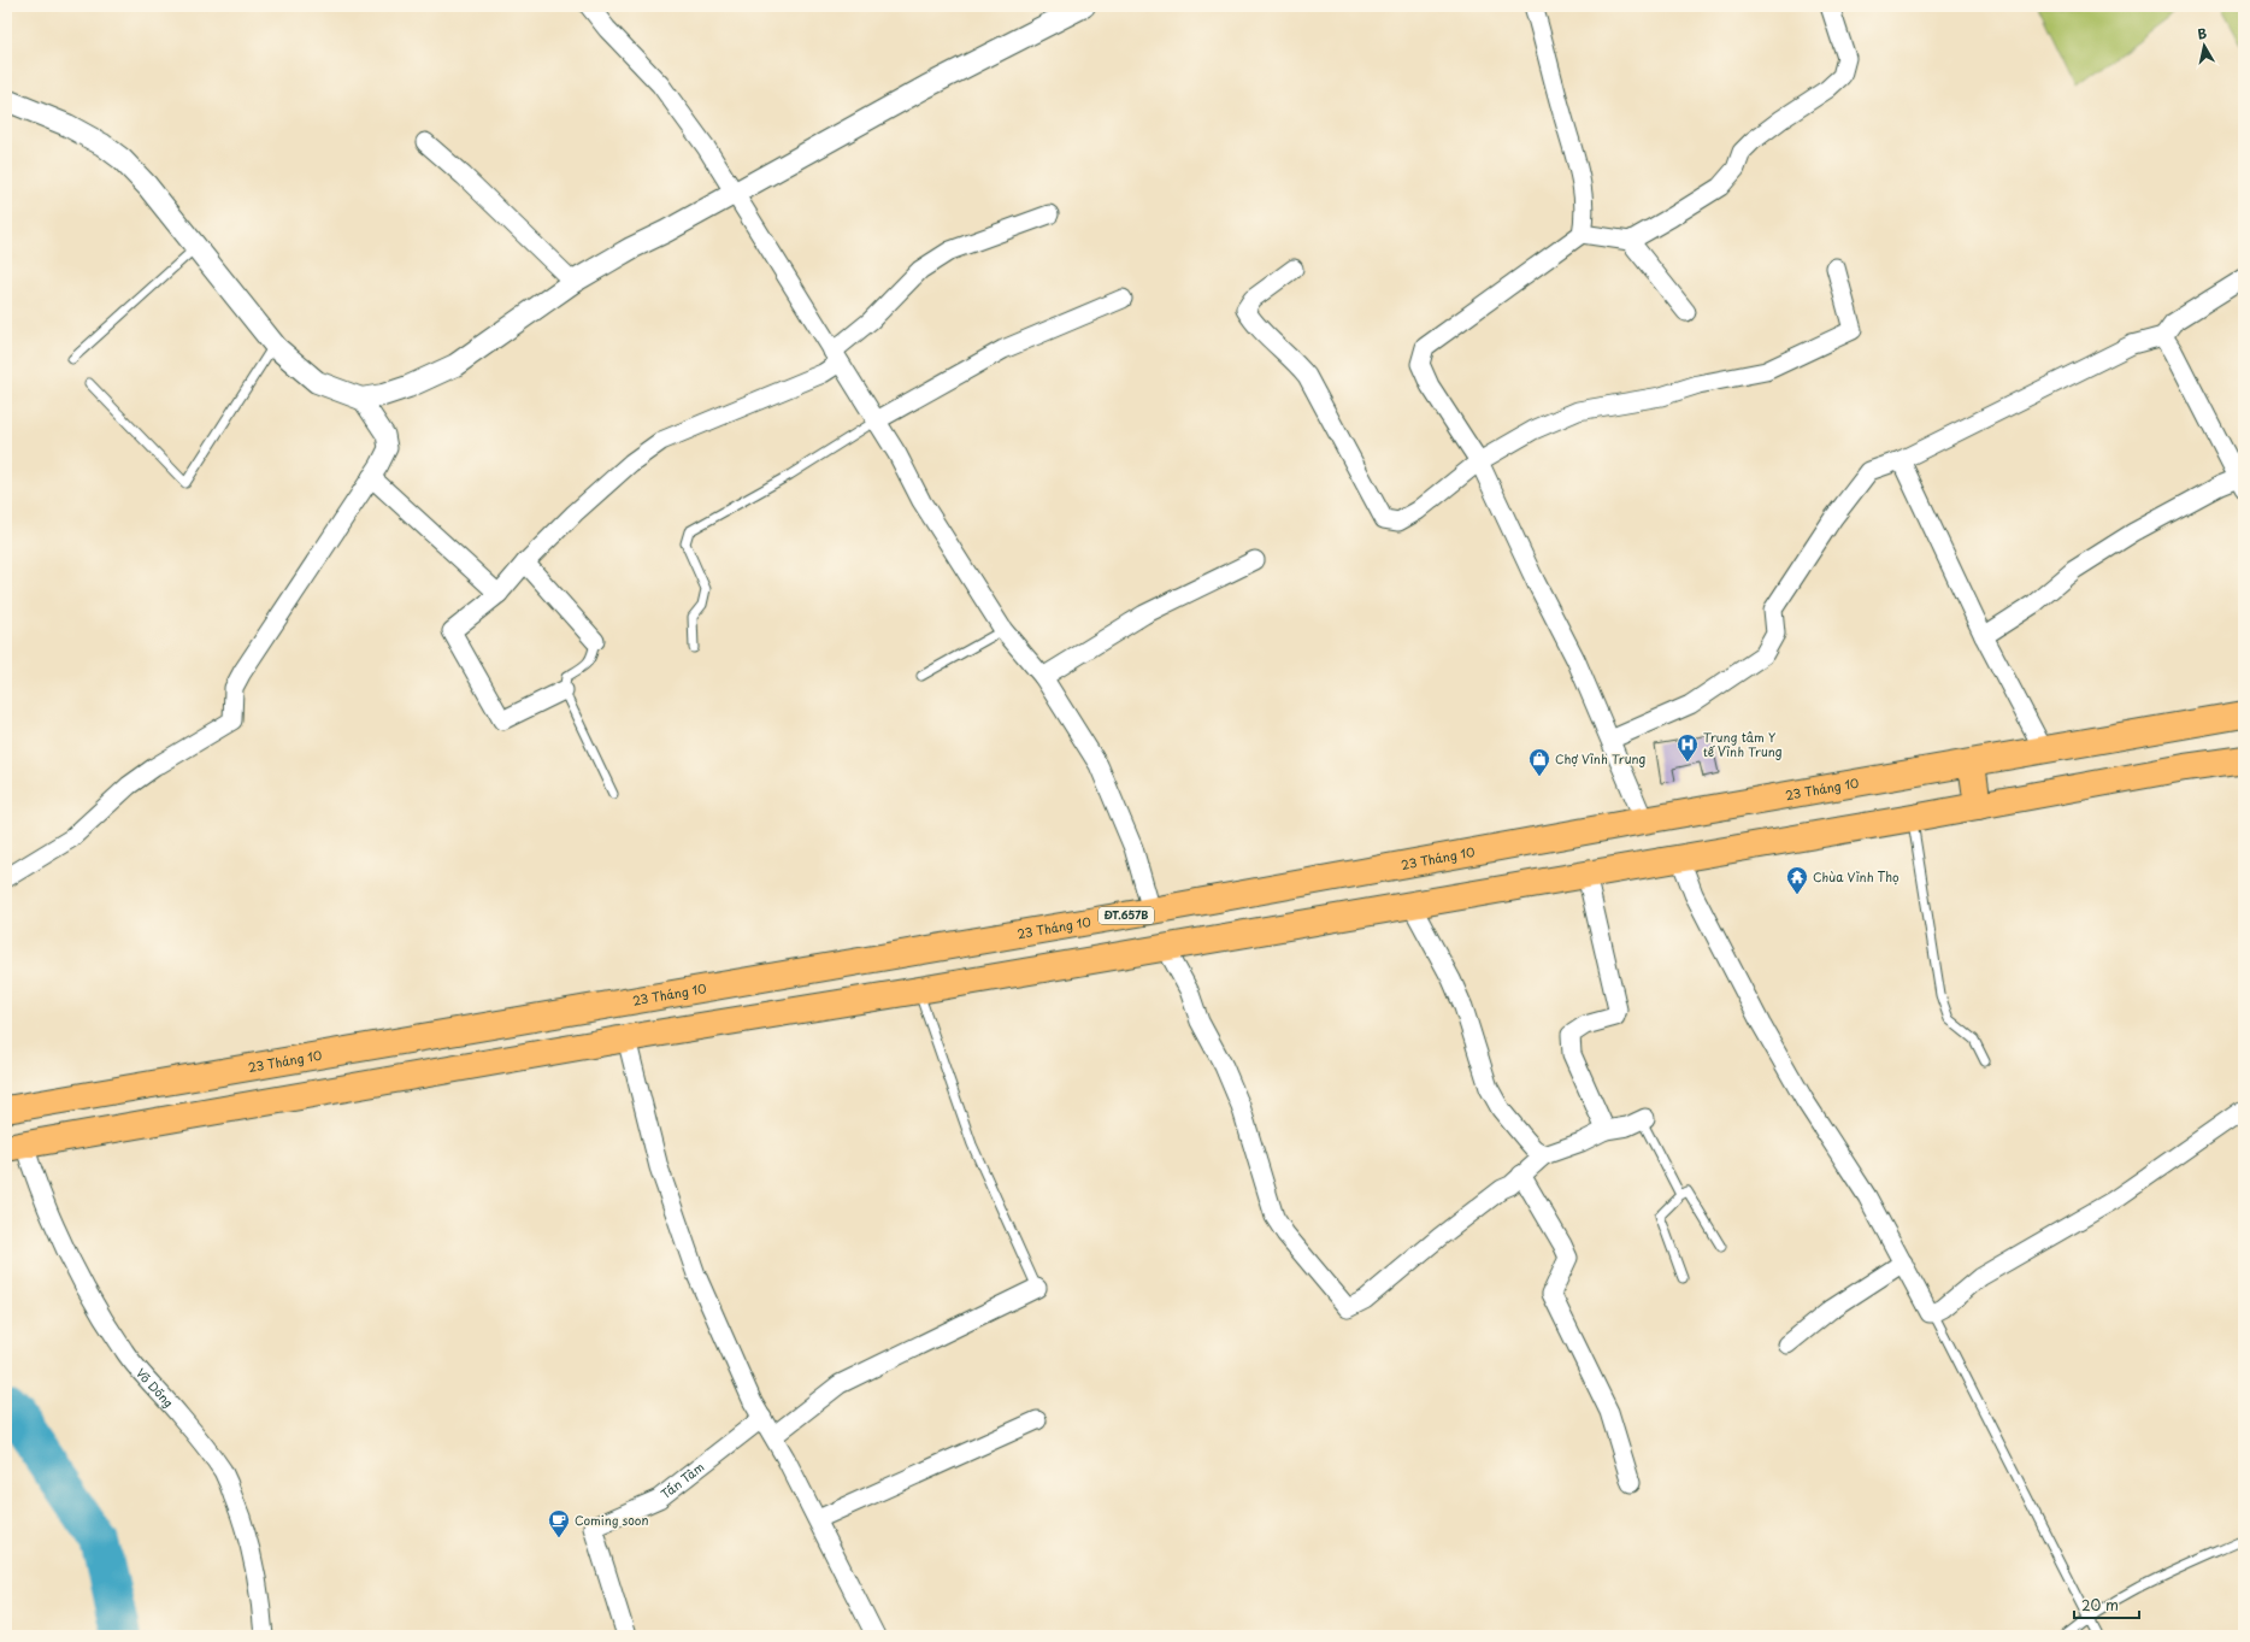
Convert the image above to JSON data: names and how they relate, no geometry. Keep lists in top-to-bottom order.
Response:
{
  "streets": {
    "main road": ["23 Tháng 10", "ĐT.657B"],
    "street": ["Võ Dõng", "Tấn Tâm"]
  },
  "places": {
    "hospital": ["Trung tâm Y tế Vĩnh Trung"],
    "shop": ["Chợ Vĩnh Trung"],
    "temple": ["Chùa Vĩnh Thọ"],
    "cafe": ["Coming soon"]
  },
  "scale_bar": "20 m",
  "north": "top"
}
